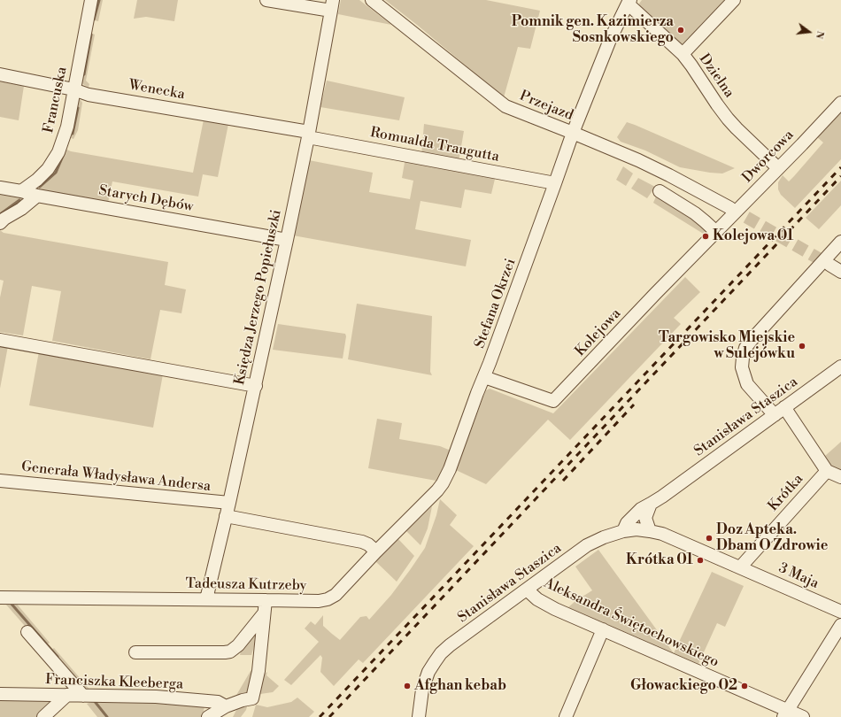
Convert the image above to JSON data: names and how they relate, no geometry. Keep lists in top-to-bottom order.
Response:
{
  "streets": {
    "street": [
      "Dzielna",
      "Wenecka",
      "Francuska",
      "Przejazd",
      "Romualda Traugutta",
      "Dworcowa",
      "Starych Dębów",
      "Księdza Jerzego Popiełuszki",
      "Stefana Okrzei",
      "Kolejowa",
      "Stanisława Staszica",
      "Generała Władysława Andersa",
      "Krótka",
      "3 Maja",
      "Tadeusza Kutrzeby",
      "Aleksandra Świętochowskiego",
      "Franciszka Kleeberga"
    ]
  },
  "crossings": [
    ["Dzielna", "Dworcowa"],
    ["Dzielna", "Stefana Okrzei"],
    ["Wenecka", "Francuska"],
    ["Wenecka", "Romualda Traugutta"],
    ["Wenecka", "Księdza Jerzego Popiełuszki"],
    ["Francuska", "Starych Dębów"],
    ["Przejazd", "Stefana Okrzei"],
    ["Romualda Traugutta", "Księdza Jerzego Popiełuszki"],
    ["Romualda Traugutta", "Stefana Okrzei"],
    ["Dworcowa", "Kolejowa"],
    ["Starych Dębów", "Księdza Jerzego Popiełuszki"],
    ["Księdza Jerzego Popiełuszki", "Generała Władysława Andersa"],
    ["Księdza Jerzego Popiełuszki", "Tadeusza Kutrzeby"],
    ["Stefana Okrzei", "Kolejowa"],
    ["Stefana Okrzei", "Tadeusza Kutrzeby"],
    ["Stanisława Staszica", "3 Maja"],
    ["Stanisława Staszica", "Aleksandra Świętochowskiego"],
    ["Krótka", "3 Maja"]
  ],
  "places": [
    "Pomnik gen. Kazimierza Sosnkowskiego",
    "Kolejowa 01",
    "Targowisko Miejskie w Sulejówku",
    "Doz Apteka. Dbam O Zdrowie",
    "Krótka 01",
    "Afghan kebab",
    "Głowackiego 02"
  ],
  "north": "right"
}
